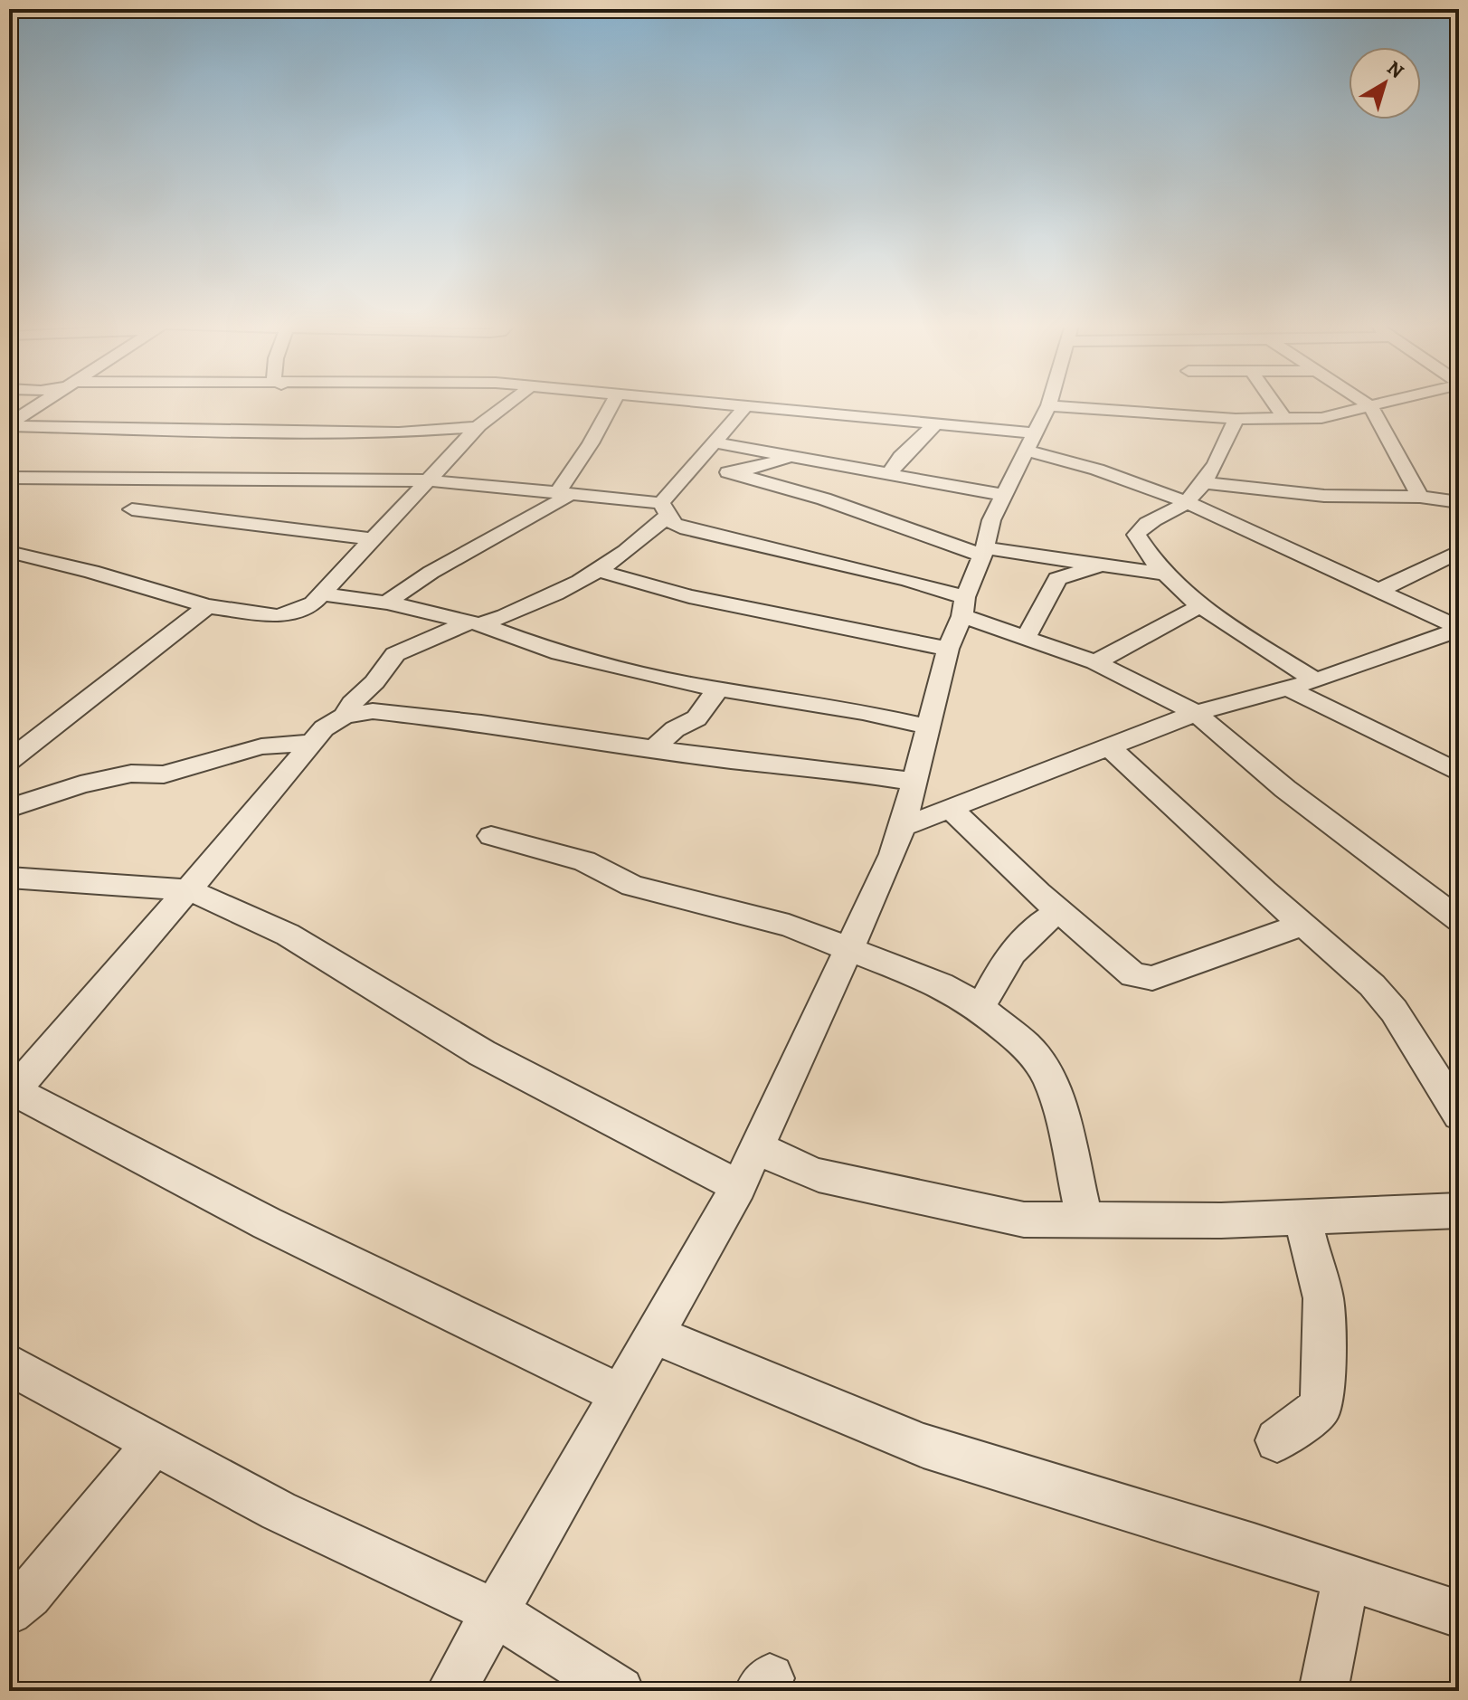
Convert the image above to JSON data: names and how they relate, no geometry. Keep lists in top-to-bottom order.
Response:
{
  "north": "top right"
}
